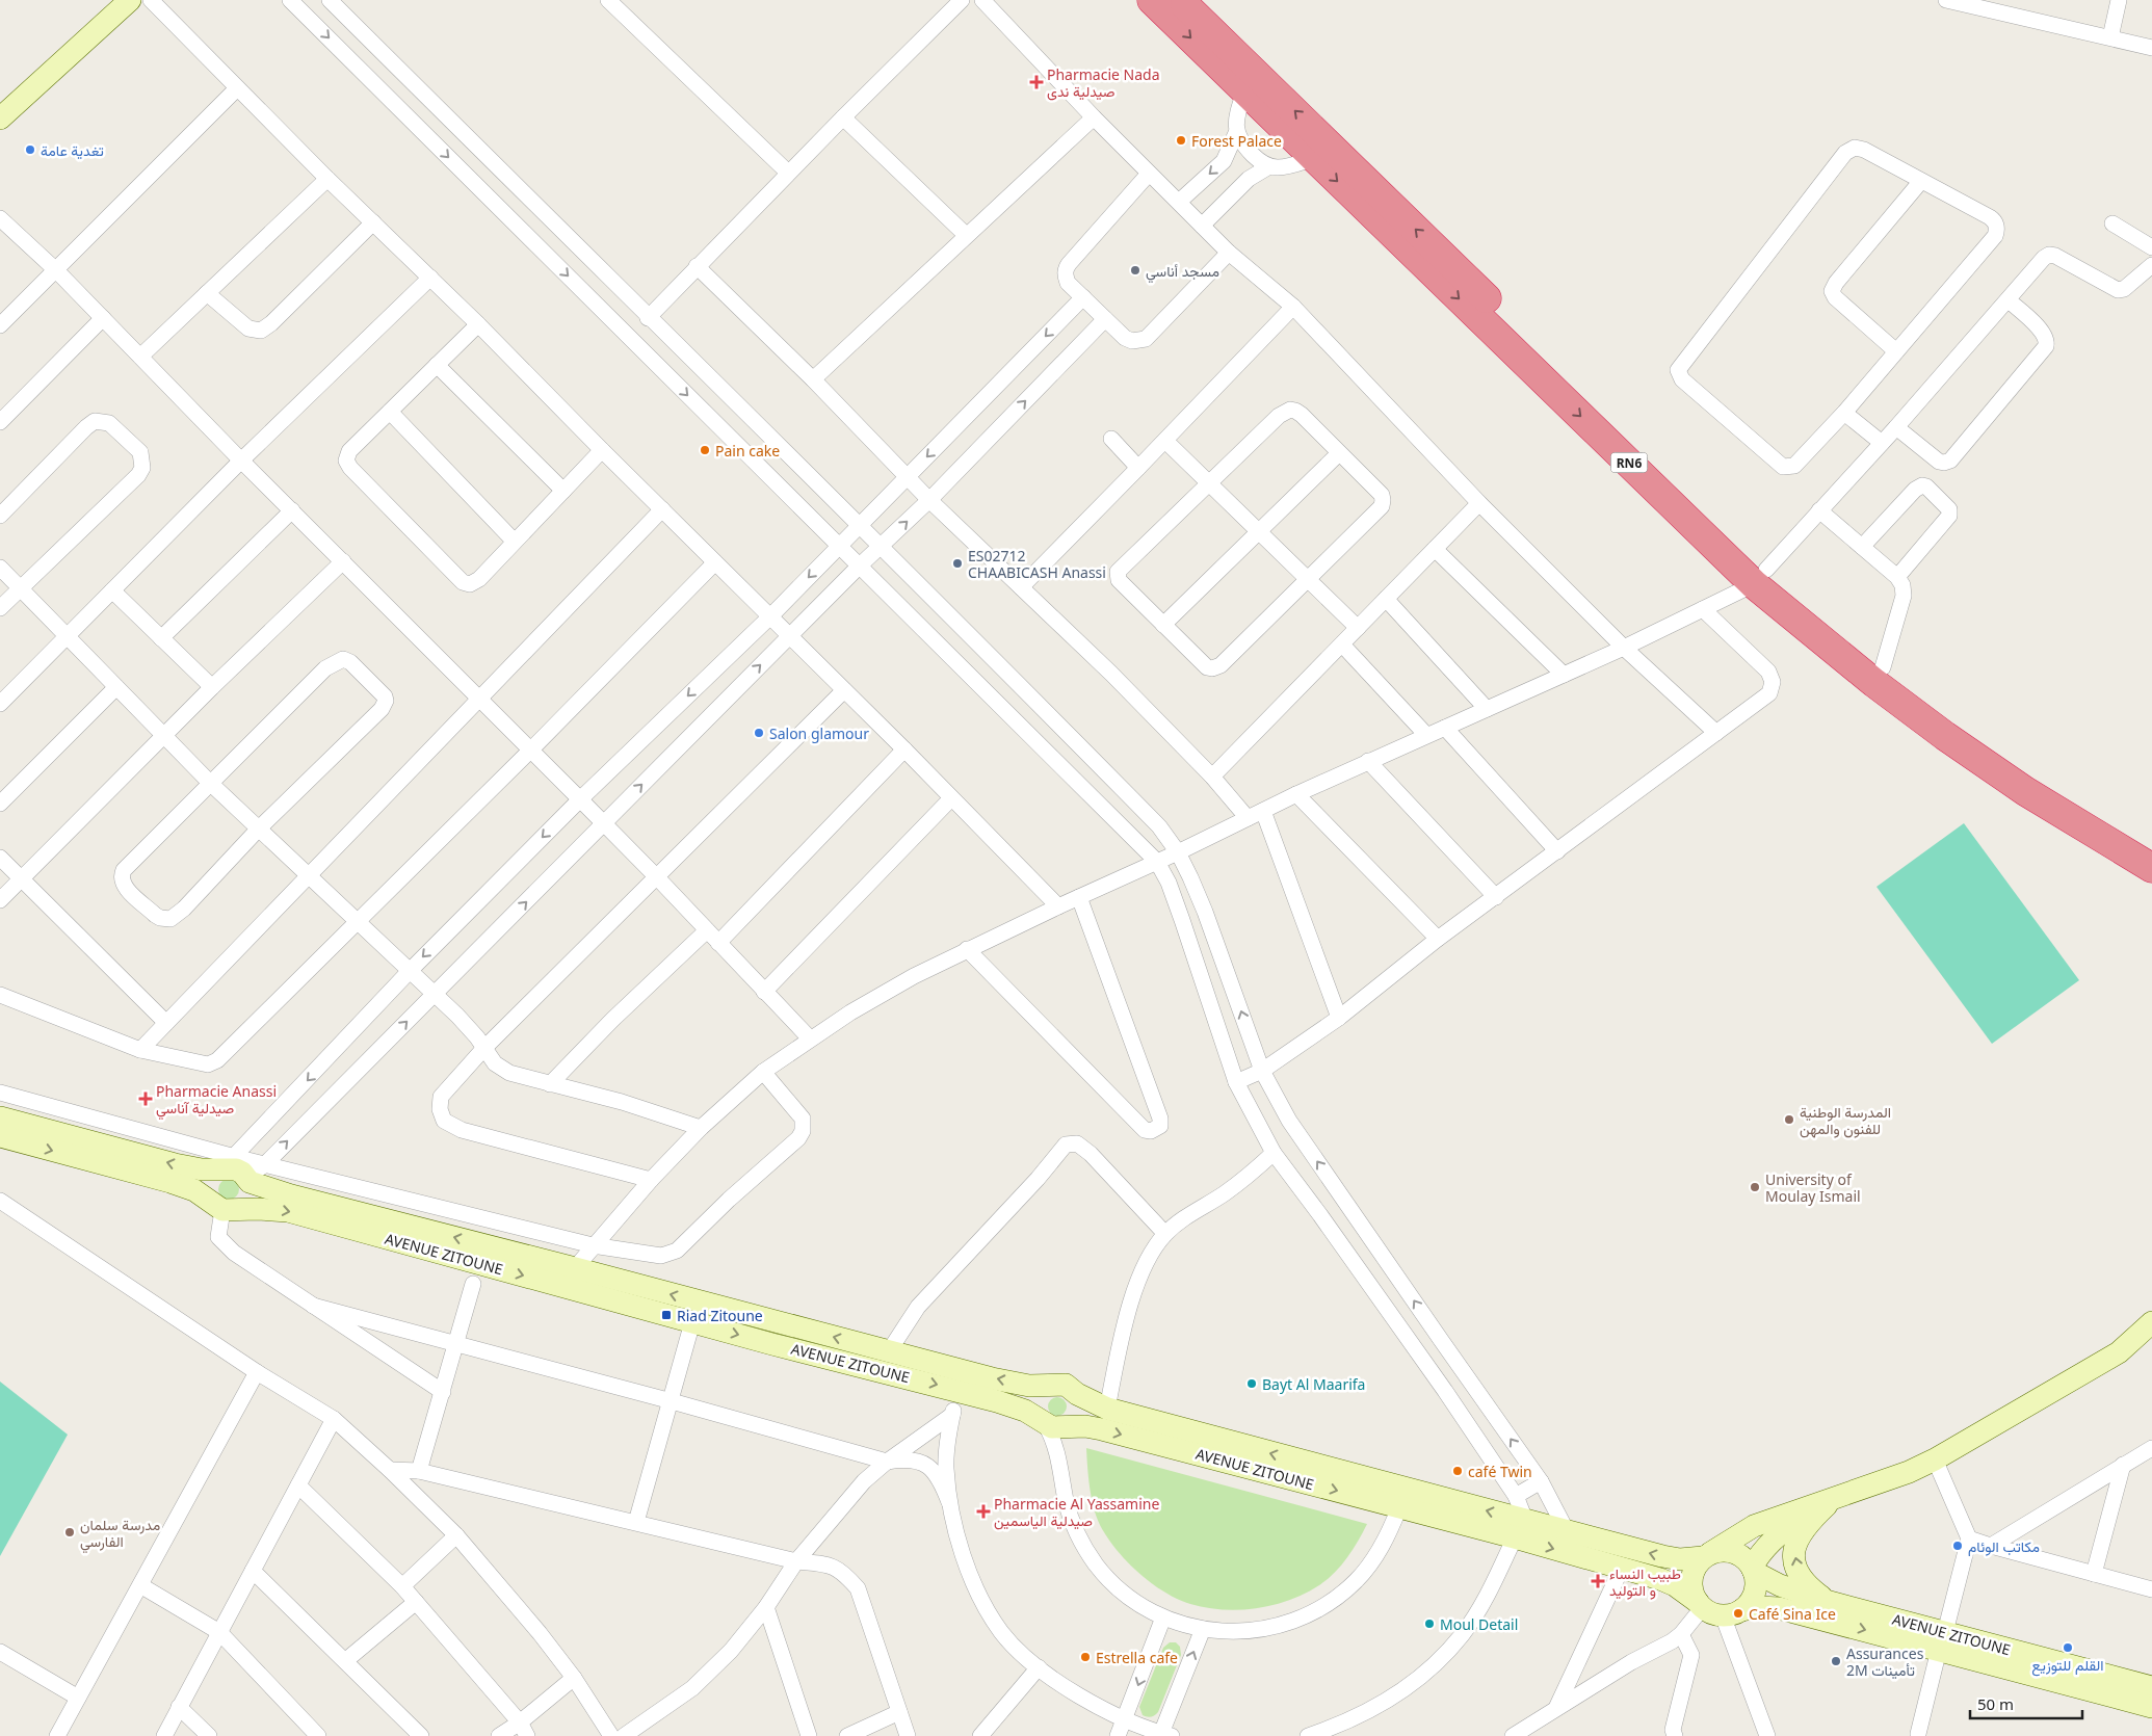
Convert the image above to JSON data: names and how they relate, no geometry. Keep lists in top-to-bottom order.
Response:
{
  "streets": {
    "highway": ["RN6"],
    "main road": ["AVENUE ZITOUNE"]
  },
  "places": {
    "health": [
      "Pharmacie Nada صيدلية ندى",
      "Pharmacie Anassi صيدلية آناسي",
      "Pharmacie Al Yassamine صيدلية الياسمين",
      "طبيب النساء و التوليد"
    ],
    "other": [
      "Forest Palace",
      "تغدية عامة",
      "مسجد أناسي",
      "Pain cake",
      "ES02712 CHAABICASH Anassi",
      "Salon glamour",
      "المدرسة الوطنية للفنون والمهن",
      "University of Moulay Ismail",
      "Bayt Al Maarifa",
      "café Twin",
      "مدرسة سلمان الفارسي",
      "مكاتب الوئام",
      "Café Sina Ice",
      "Moul Detail",
      "القلم للتوزيع",
      "Estrella cafe",
      "Assurances 2M تأمينات"
    ],
    "transit": ["Riad Zitoune"]
  },
  "scale_bar": "50 m"
}
